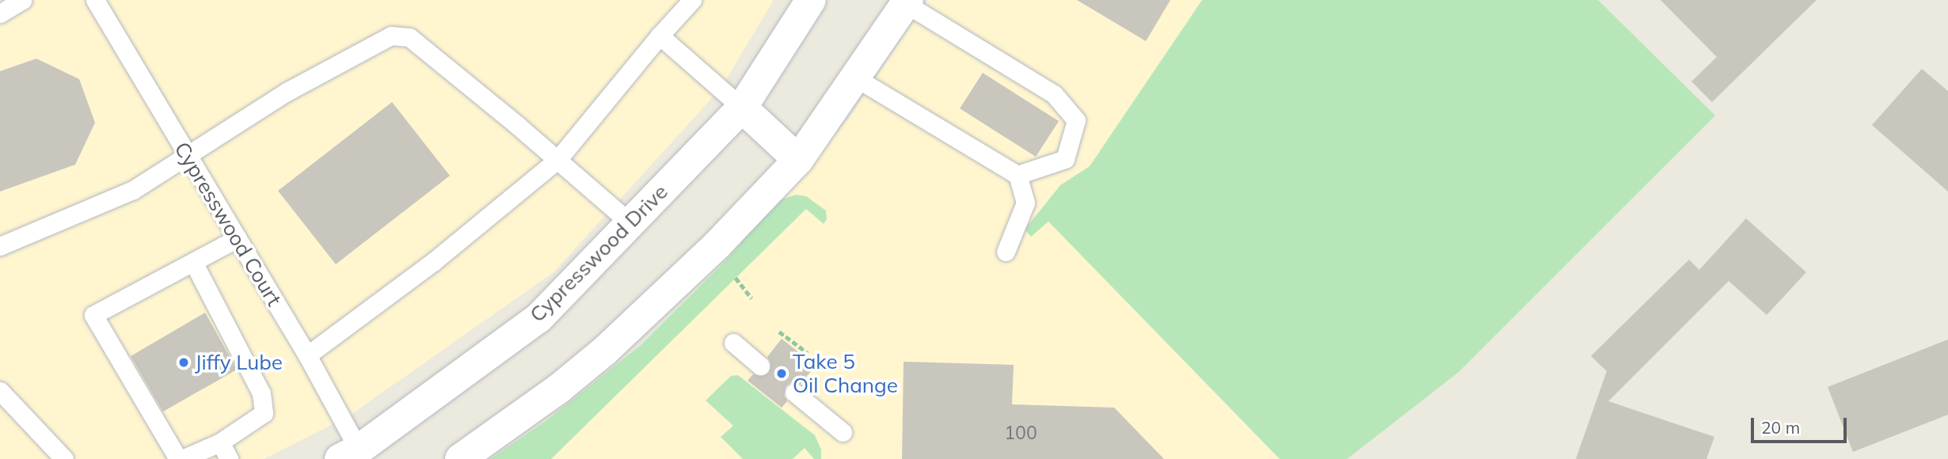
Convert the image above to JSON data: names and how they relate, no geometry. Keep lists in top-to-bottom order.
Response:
{
  "streets": {
    "main road": ["Cypresswood Drive"],
    "lane": ["Cypresswood Court"]
  },
  "crossings": [
    ["Cypresswood Court", "Cypresswood Drive"]
  ],
  "places": ["Jiffy Lube", "Take 5 Oil Change"],
  "house_numbers": ["100"],
  "scale_bar": "20 m"
}
